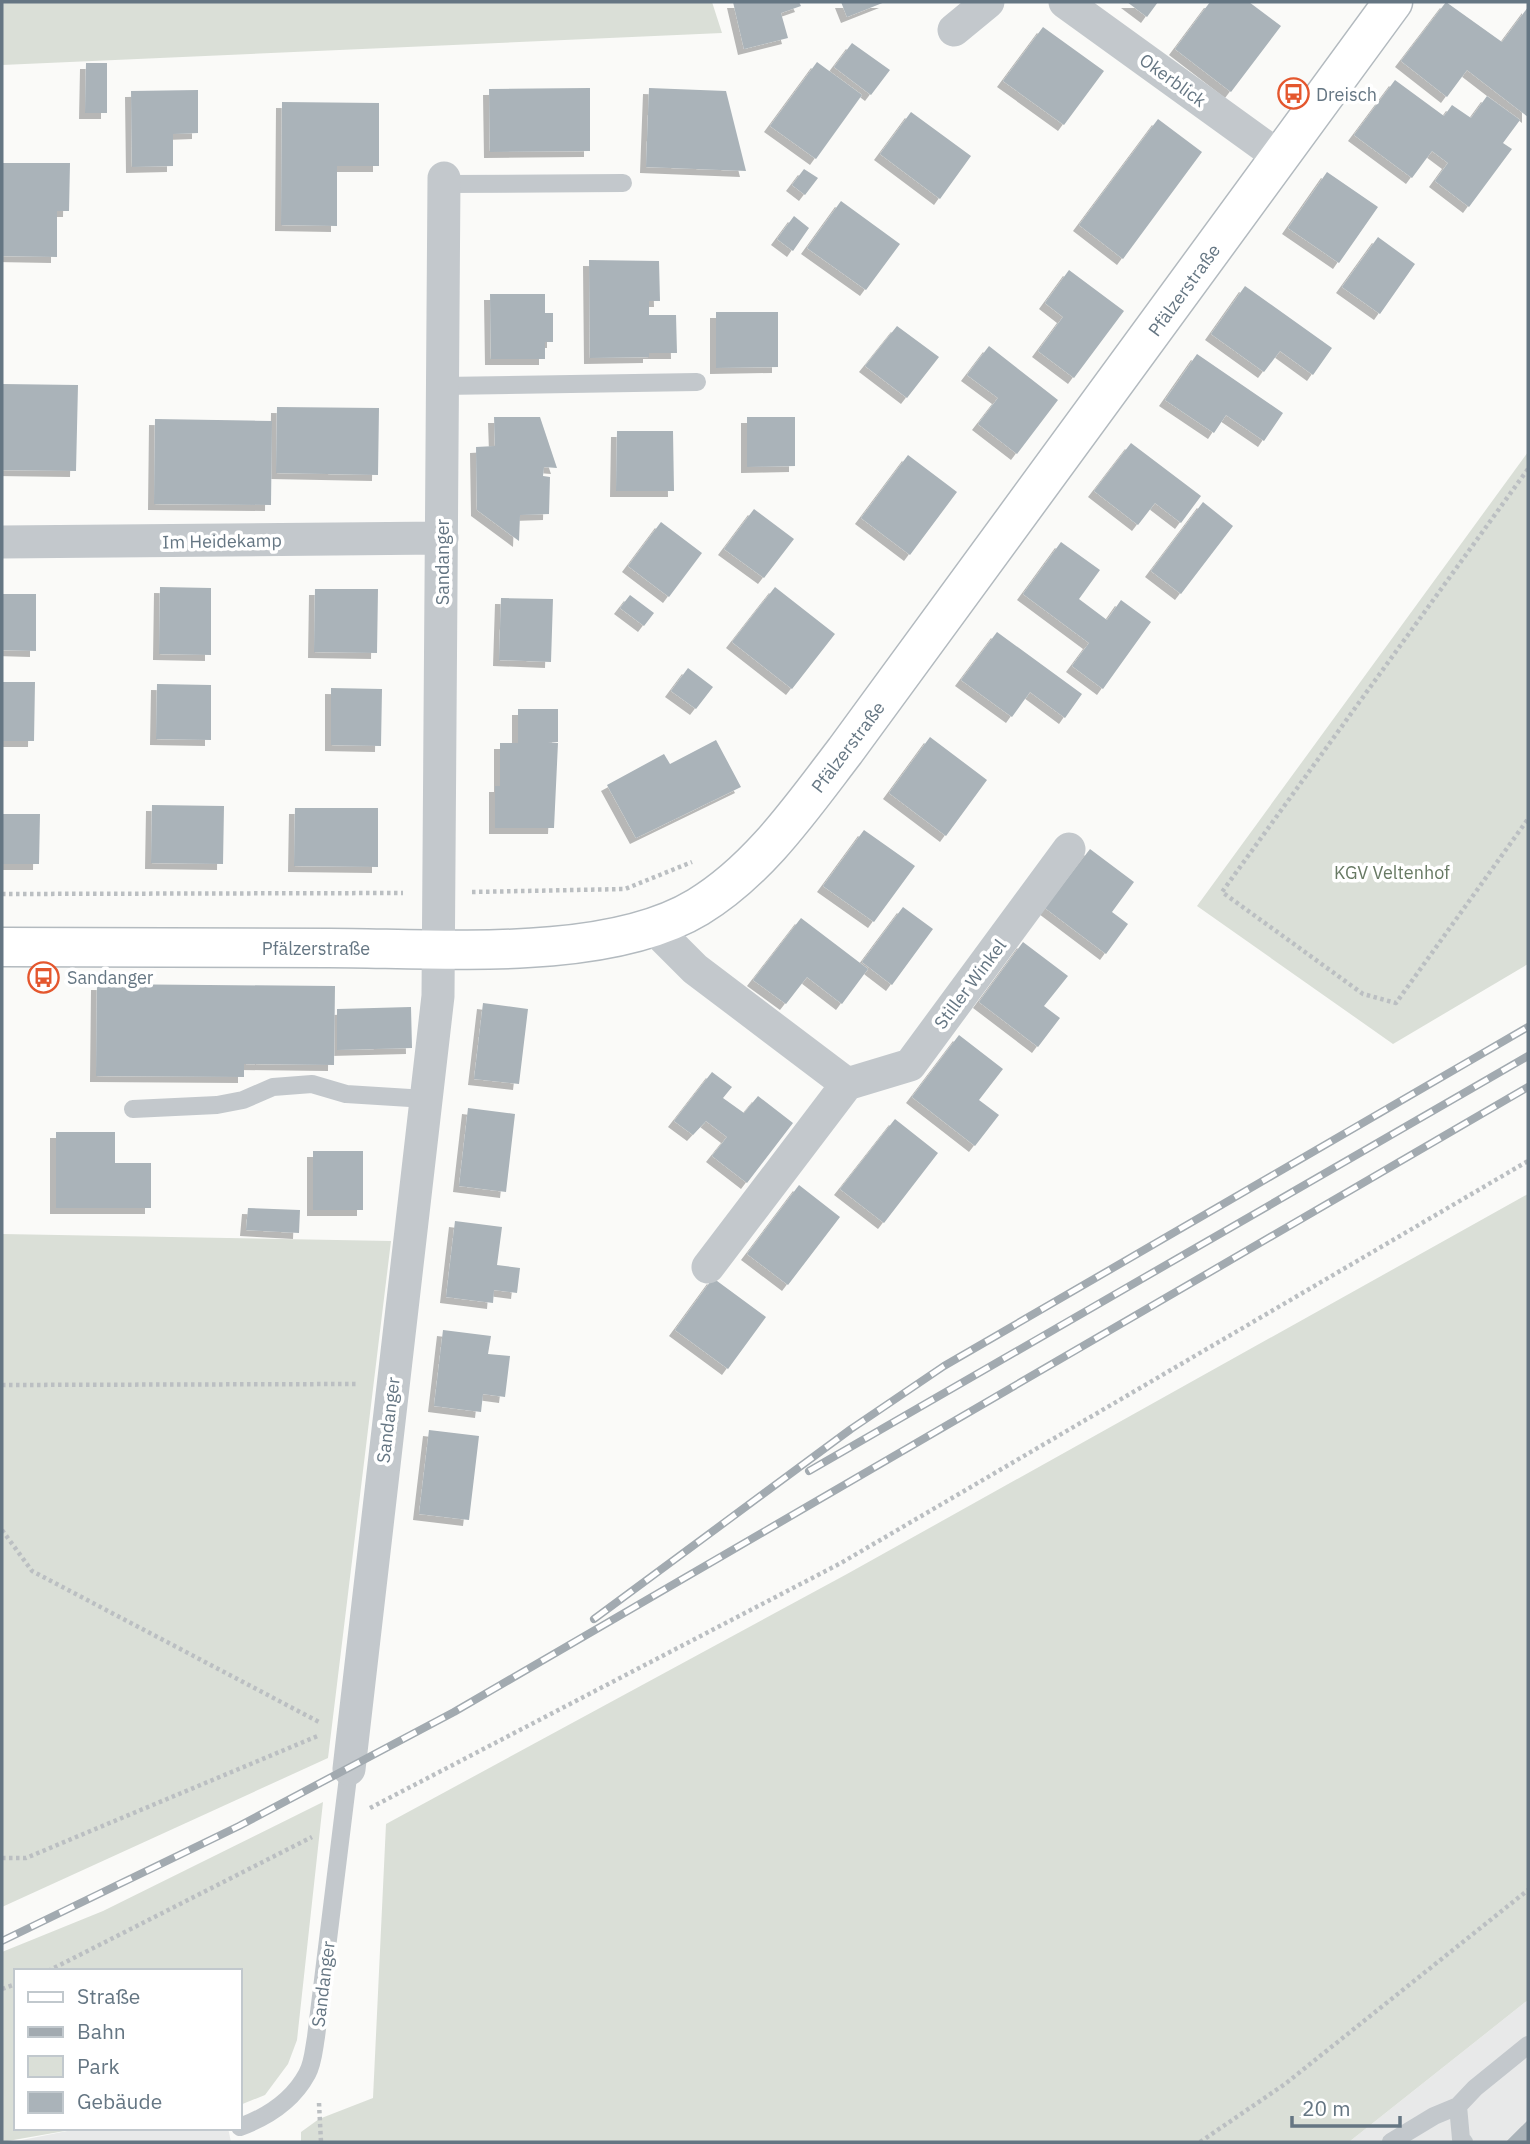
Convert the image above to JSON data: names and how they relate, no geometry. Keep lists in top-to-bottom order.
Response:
{
  "streets": {
    "street": [
      "Okerblick",
      "Pfälzerstraße",
      "Im Heidekamp",
      "Sandanger",
      "Stiller Winkel"
    ]
  },
  "crossings": [
    ["Okerblick", "Pfälzerstraße"],
    ["Pfälzerstraße", "Sandanger"],
    ["Im Heidekamp", "Sandanger"]
  ],
  "parks": ["KGV Veltenhof"],
  "places": {
    "bus stop": ["Dreisch", "Sandanger"]
  },
  "legend": [
    "Straße",
    "Bahn",
    "Park",
    "Gebäude"
  ],
  "scale_bar": "20 m"
}
